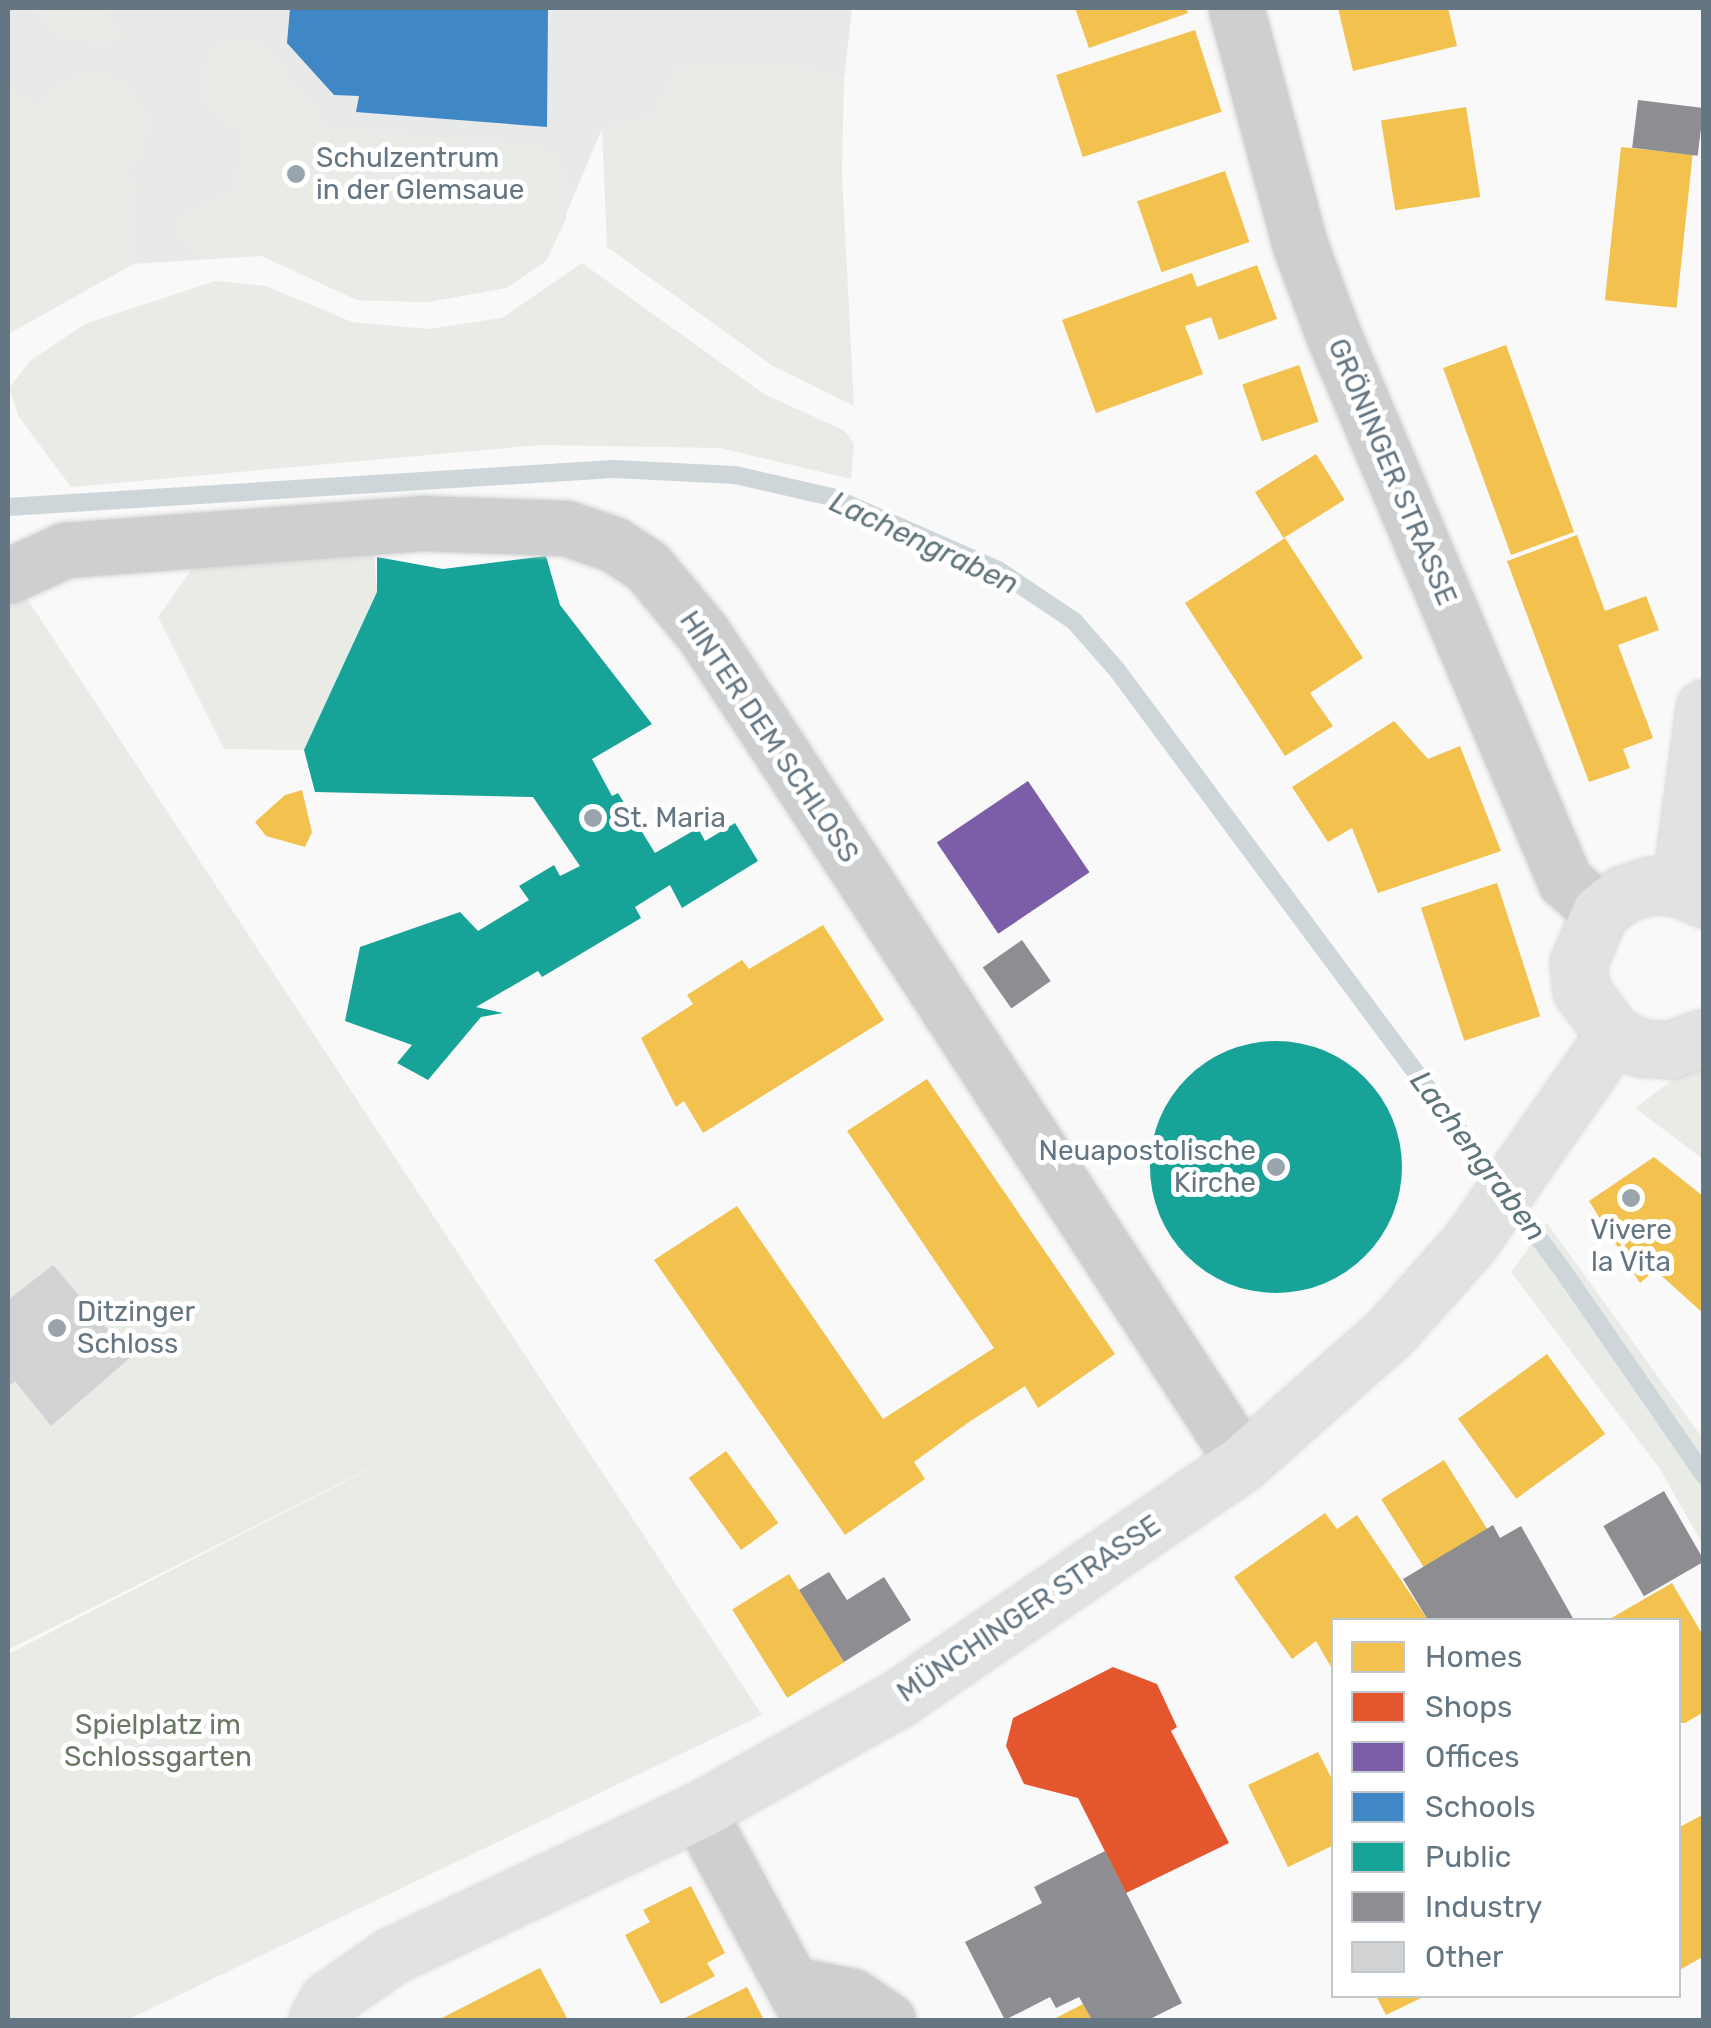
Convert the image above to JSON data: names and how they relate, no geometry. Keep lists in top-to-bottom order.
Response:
{
  "streets": {
    "main road": ["MÜNCHINGER STRASSE"],
    "street": ["GRÖNINGER STRASSE", "HINTER DEM SCHLOSS"]
  },
  "crossings": [
    ["HINTER DEM SCHLOSS", "MÜNCHINGER STRASSE"]
  ],
  "water": ["Lachengraben"],
  "parks": ["Spielplatz im Schlossgarten"],
  "places": [
    "Schulzentrum in der Glemsaue",
    "St. Maria",
    "Neuapostolische Kirche",
    "Vivere la Vita",
    "Ditzinger Schloss"
  ],
  "legend": [
    "Homes",
    "Shops",
    "Offices",
    "Schools",
    "Public",
    "Industry",
    "Other"
  ]
}
